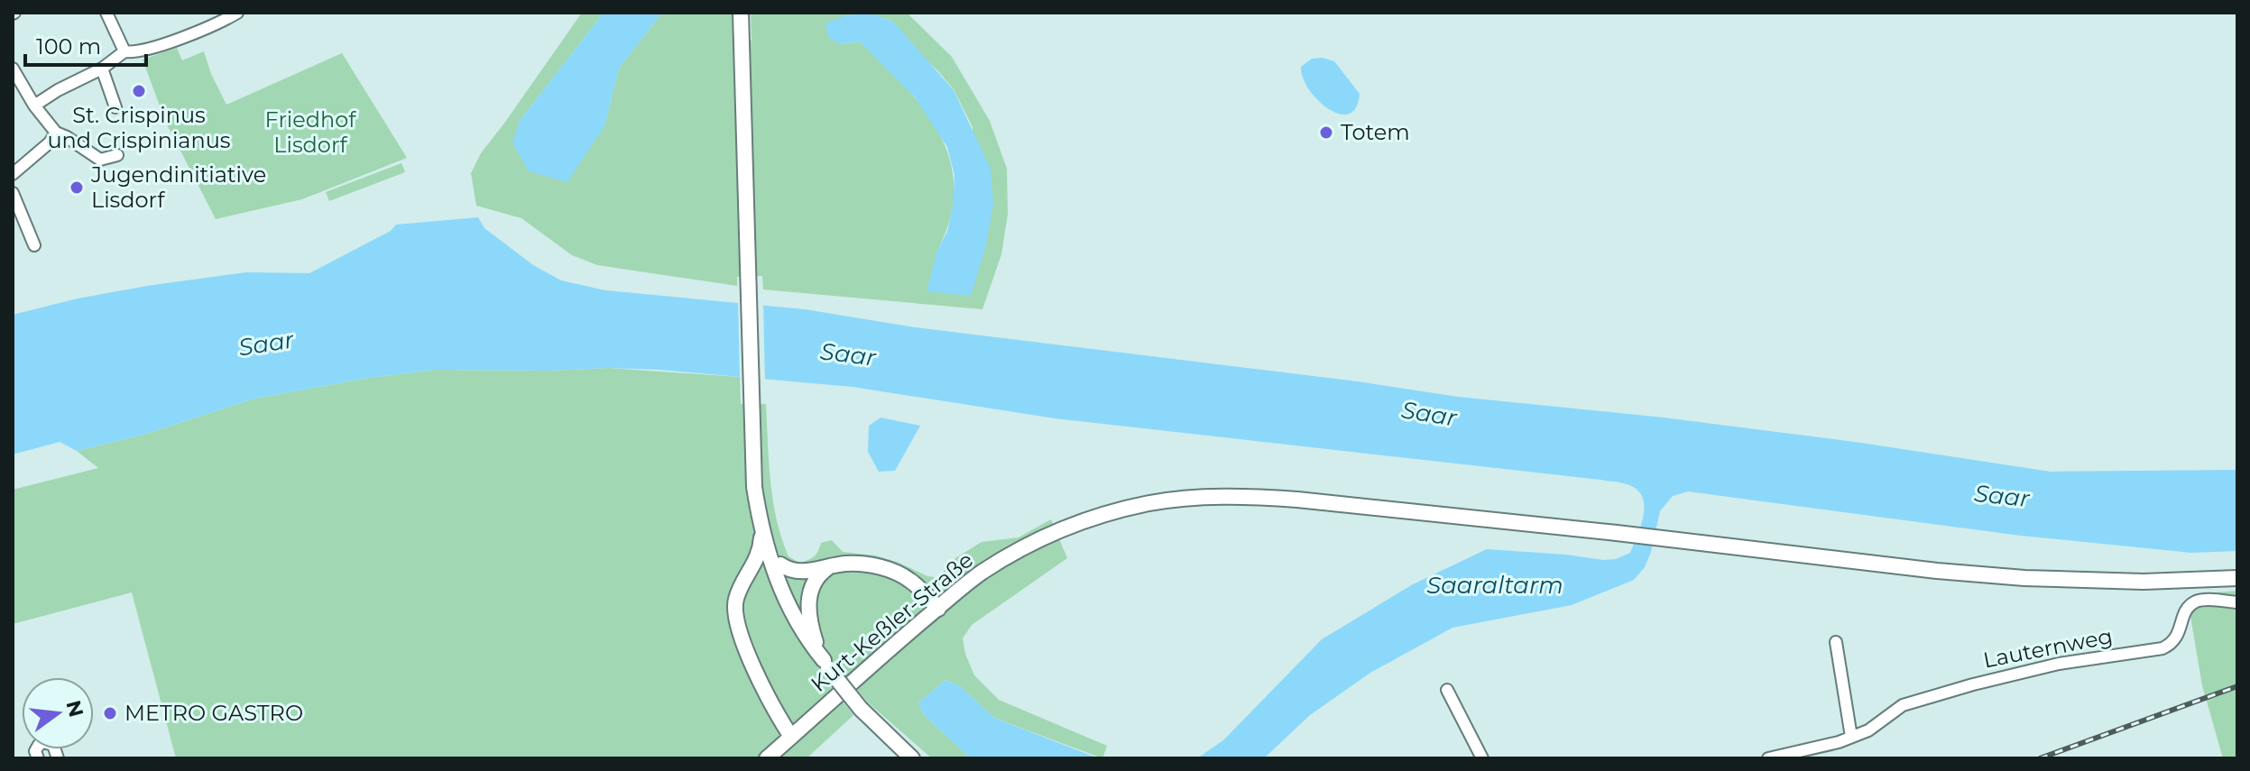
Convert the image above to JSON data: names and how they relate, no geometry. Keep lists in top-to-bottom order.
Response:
{
  "streets": {
    "main road": ["Kurt-Keßler-Straße"],
    "street": ["Lauternweg"]
  },
  "water": ["Saar", "Saaraltarm"],
  "parks": ["Friedhof Lisdorf"],
  "places": [
    "St. Crispinus und Crispinianus",
    "Totem",
    "Jugendinitiative Lisdorf",
    "METRO GASTRO"
  ],
  "scale_bar": "100 m",
  "north": "right"
}
